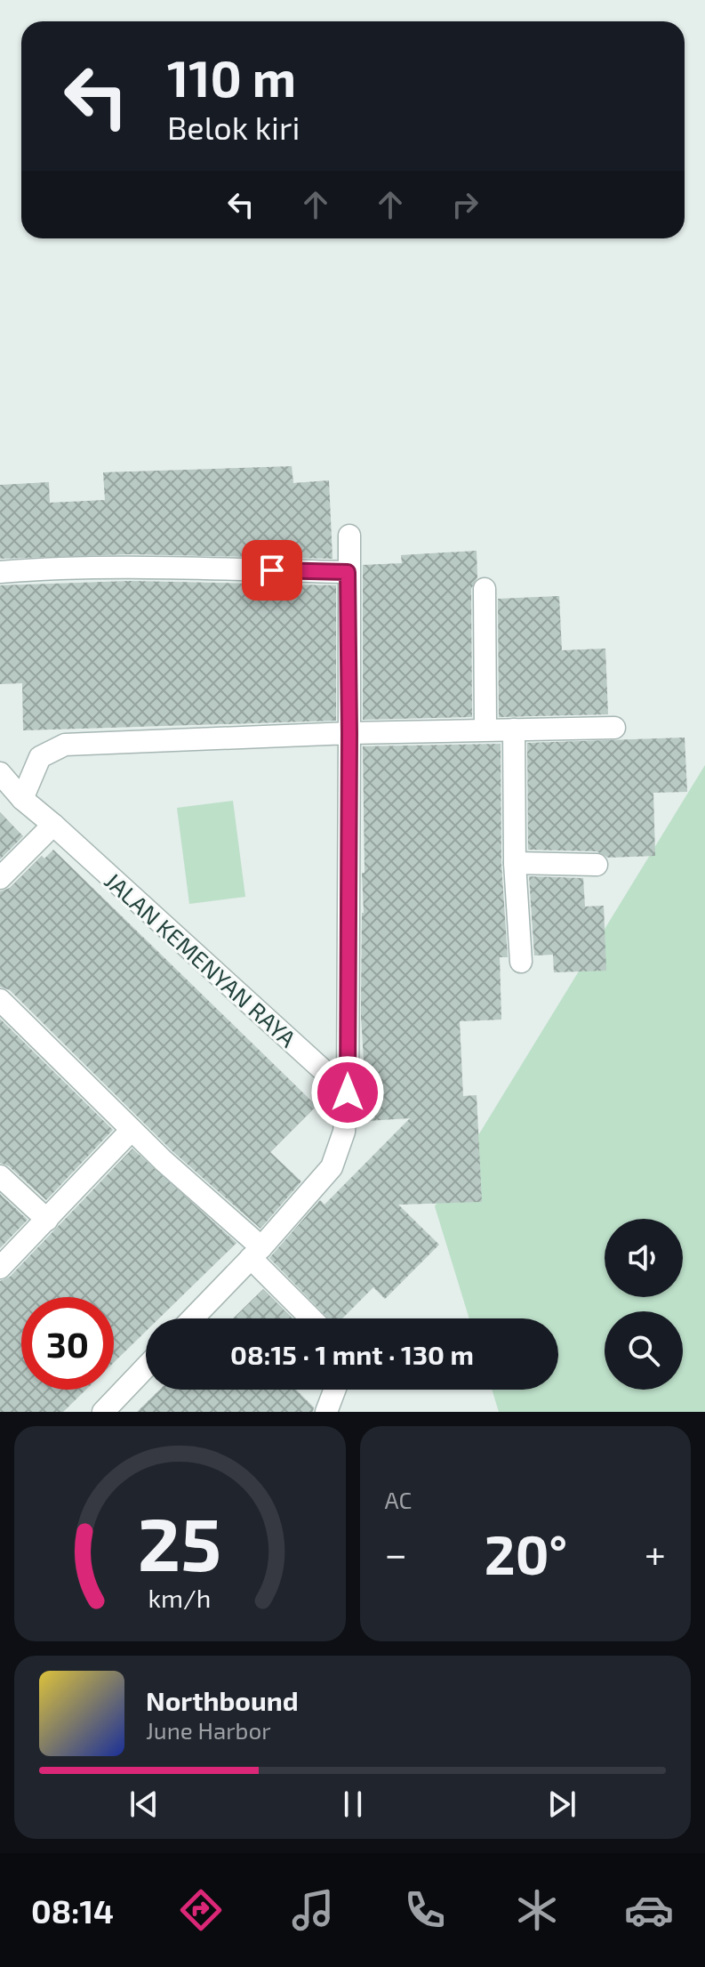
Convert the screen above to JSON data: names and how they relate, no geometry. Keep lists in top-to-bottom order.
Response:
{
  "streets": {
    "street": ["JALAN KEMENYAN RAYA"]
  },
  "page": {
    "turn": ["110 m", "Belok kiri"],
    "limit": "30",
    "trip": "08:15 · 1 mnt · 130 m",
    "tile": "AC",
    "heat": ["−", "20°", "+"],
    "song": ["Northbound", "June Harbor"],
    "tabs": "08:14",
    "gauge": ["25", "km/h"]
  }
}
